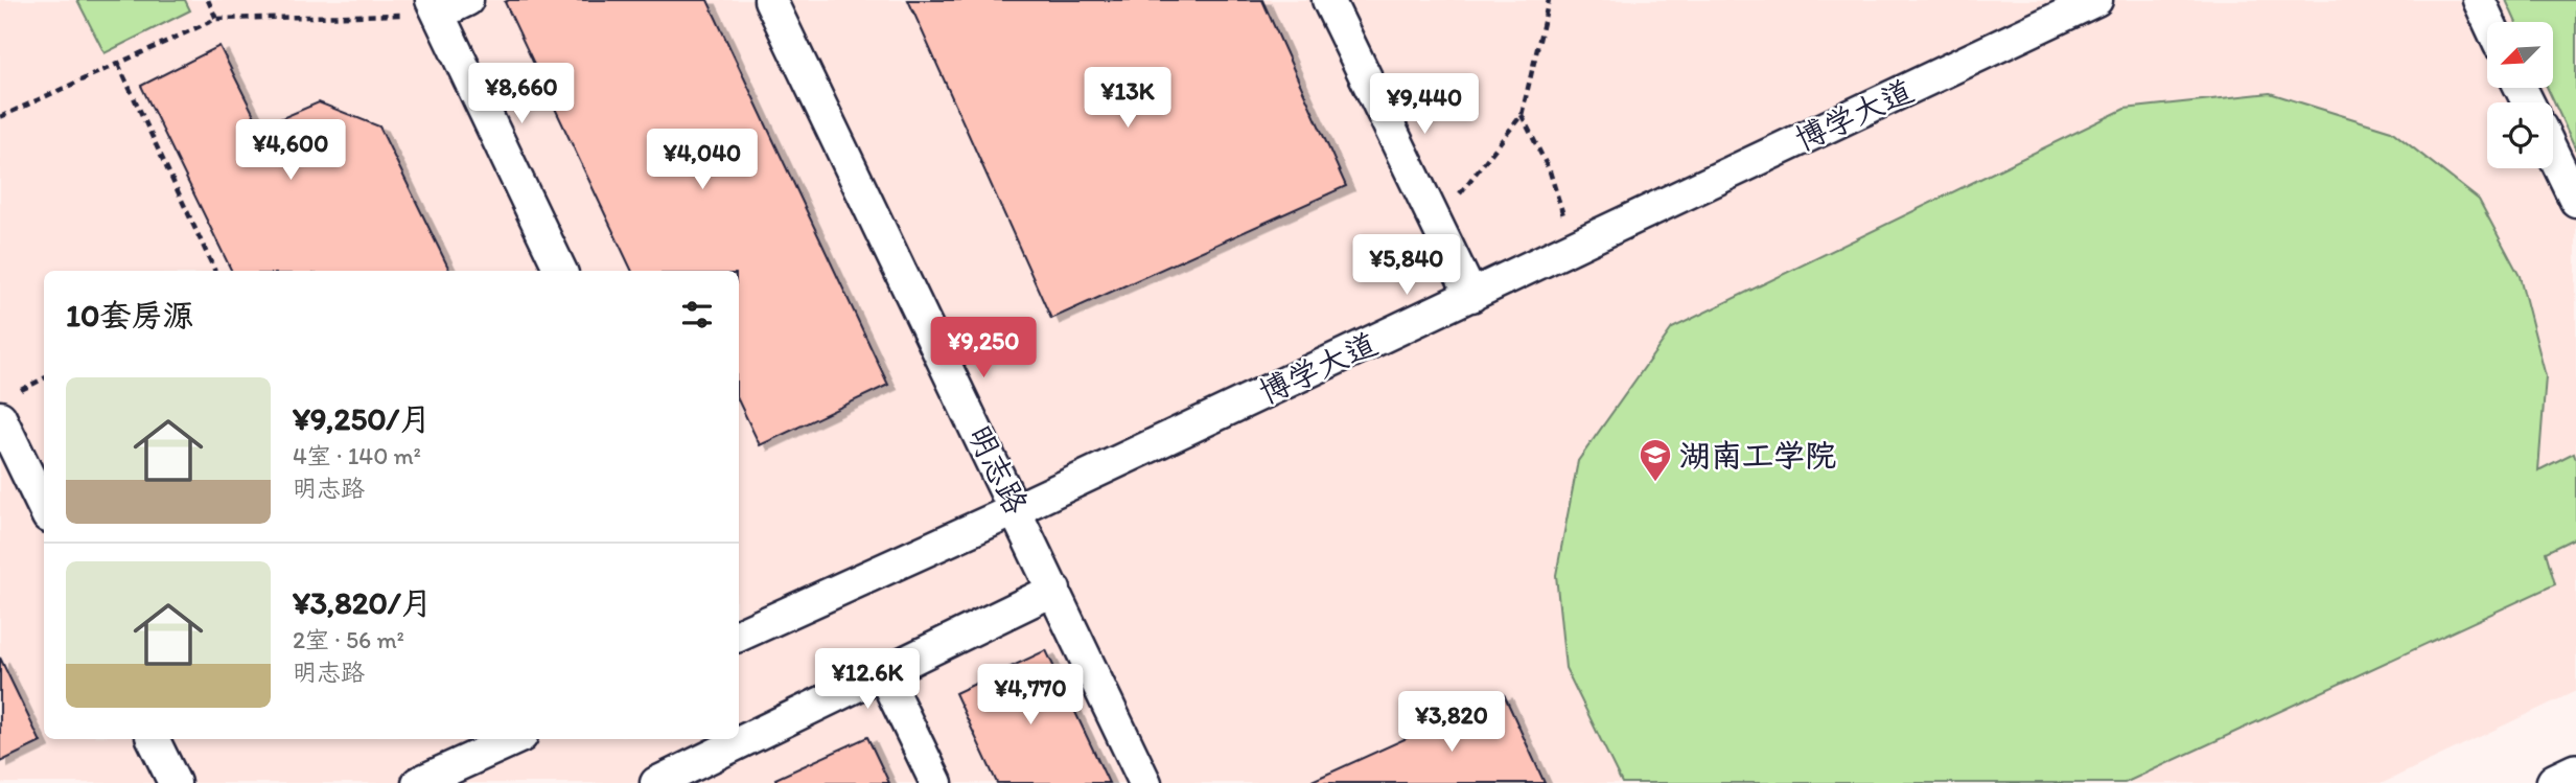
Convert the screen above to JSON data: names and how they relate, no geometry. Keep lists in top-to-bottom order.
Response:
{
  "streets": {
    "street": ["博学大道", "明志路"]
  },
  "crossings": [
    ["博学大道", "明志路"]
  ],
  "places": {
    "school or university": ["湖南工学院"]
  },
  "north": "bottom left",
  "page": {
    "price": [
      "¥8,660",
      "¥13K",
      "¥9,440",
      "¥4,600",
      "¥4,040",
      "¥5,840",
      "¥9,250",
      "¥12.6K",
      "¥4,770",
      "¥3,820"
    ],
    "heading": "10套房源",
    "list": [
      {
        "name": "¥9,250/月",
        "note": "4室 · 140 m² · 明志路"
      },
      {
        "name": "¥3,820/月",
        "note": "2室 · 56 m² · 明志路"
      }
    ]
  }
}
